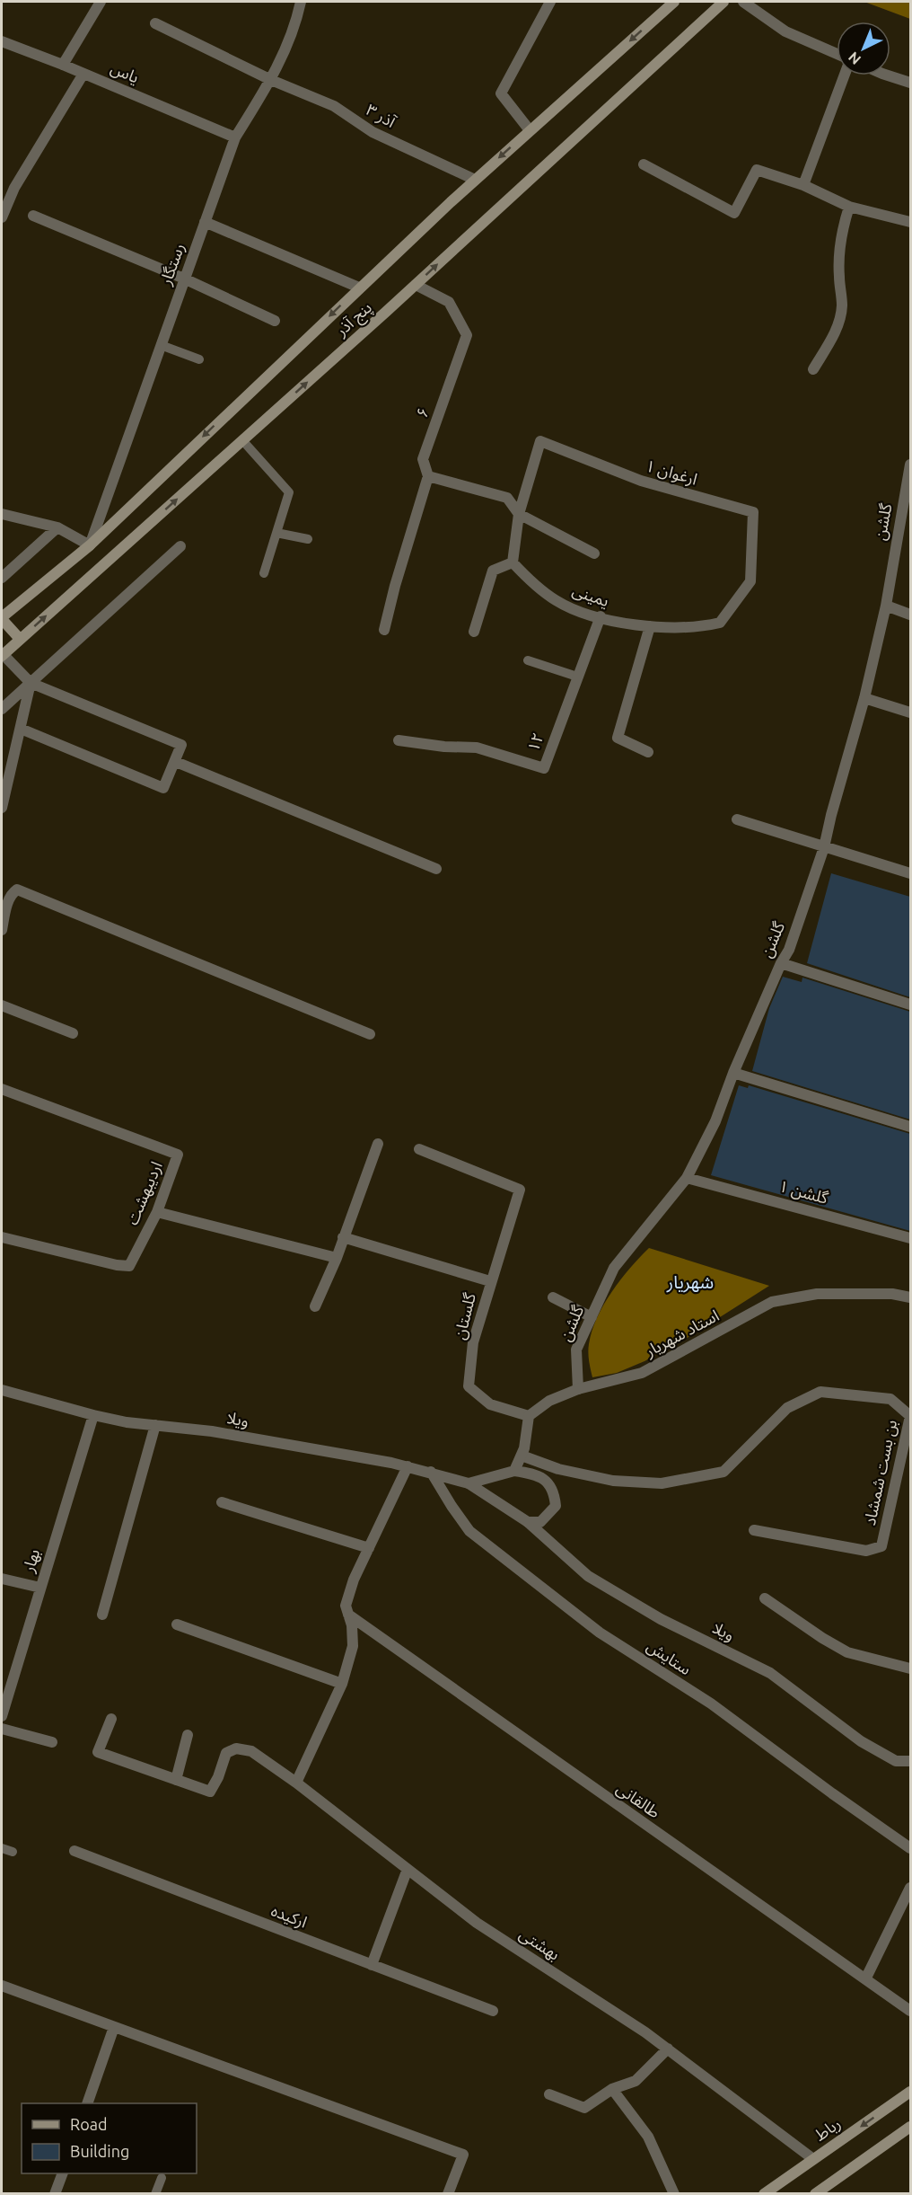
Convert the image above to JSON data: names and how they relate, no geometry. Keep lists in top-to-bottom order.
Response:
{
  "streets": {
    "main road": ["پنج آذر", "رباط"],
    "street": [
      "یاس",
      "آذر ۳",
      "رستگار",
      "۶",
      "ارغوان ۱",
      "گلشن",
      "یمینی",
      "۱۲",
      "گلشن ۱",
      "اردیبهشت",
      "گلستان",
      "استاد شهریار",
      "ویلا",
      "بن بست شمشاد",
      "بهار",
      "ستایش",
      "طالقانی",
      "ارکیده",
      "بهشتی"
    ]
  },
  "crossings": [
    ["یاس", "رستگار"],
    ["آذر ۳", "رستگار"],
    ["آذر ۳", "پنج آذر"],
    ["رستگار", "پنج آذر"],
    ["پنج آذر", "۶"],
    ["ارغوان ۱", "یمینی"],
    ["گلشن", "گلشن ۱"],
    ["گلشن", "استاد شهریار"],
    ["یمینی", "۱۲"],
    ["گلستان", "استاد شهریار"],
    ["ویلا", "بهار"],
    ["ویلا", "ستایش"],
    ["بهشتی", "رباط"]
  ],
  "districts": ["شهریار"],
  "legend": ["Road", "Building"],
  "north": "bottom left"
}
